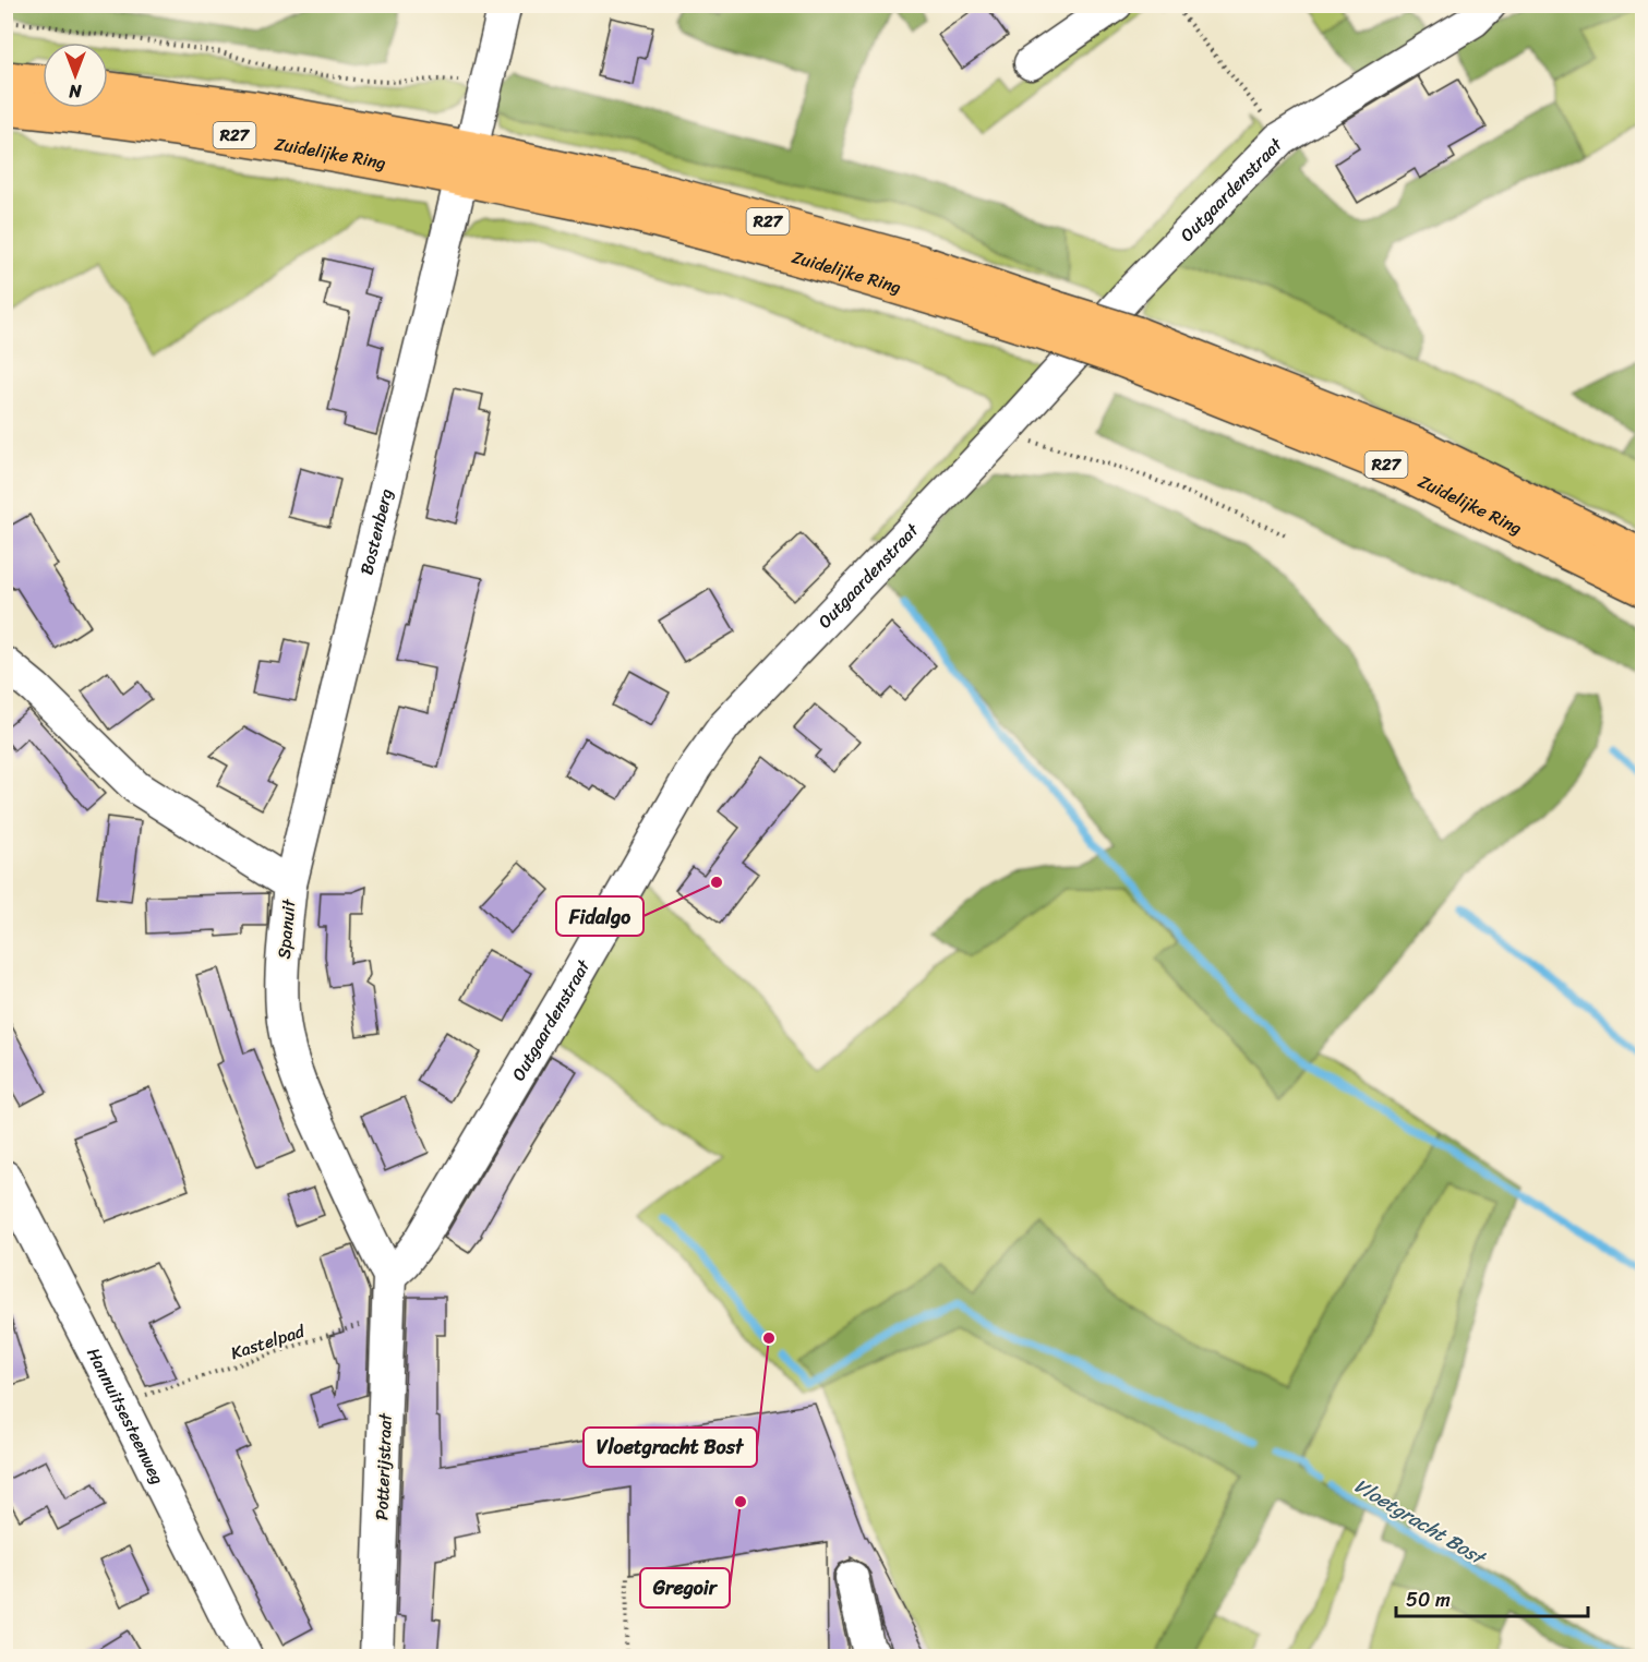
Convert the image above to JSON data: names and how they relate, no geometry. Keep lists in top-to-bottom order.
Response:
{
  "streets": {
    "highway": ["R27", "Zuidelijke Ring"],
    "street": [
      "Outgaardenstraat",
      "Bostenberg",
      "Spanuit",
      "Hannuitsesteenweg",
      "Potterijstraat"
    ],
    "path": ["Kastelpad"]
  },
  "crossings": [
    ["Zuidelijke Ring", "Bostenberg"],
    ["Outgaardenstraat", "Spanuit"],
    ["Outgaardenstraat", "Potterijstraat"],
    ["Bostenberg", "Spanuit"],
    ["Spanuit", "Potterijstraat"],
    ["Kastelpad", "Potterijstraat"]
  ],
  "water": ["Vloetgracht Bost"],
  "places": ["Fidalgo", "Vloetgracht Bost", "Gregoir"],
  "scale_bar": "50 m",
  "north": "bottom"
}
